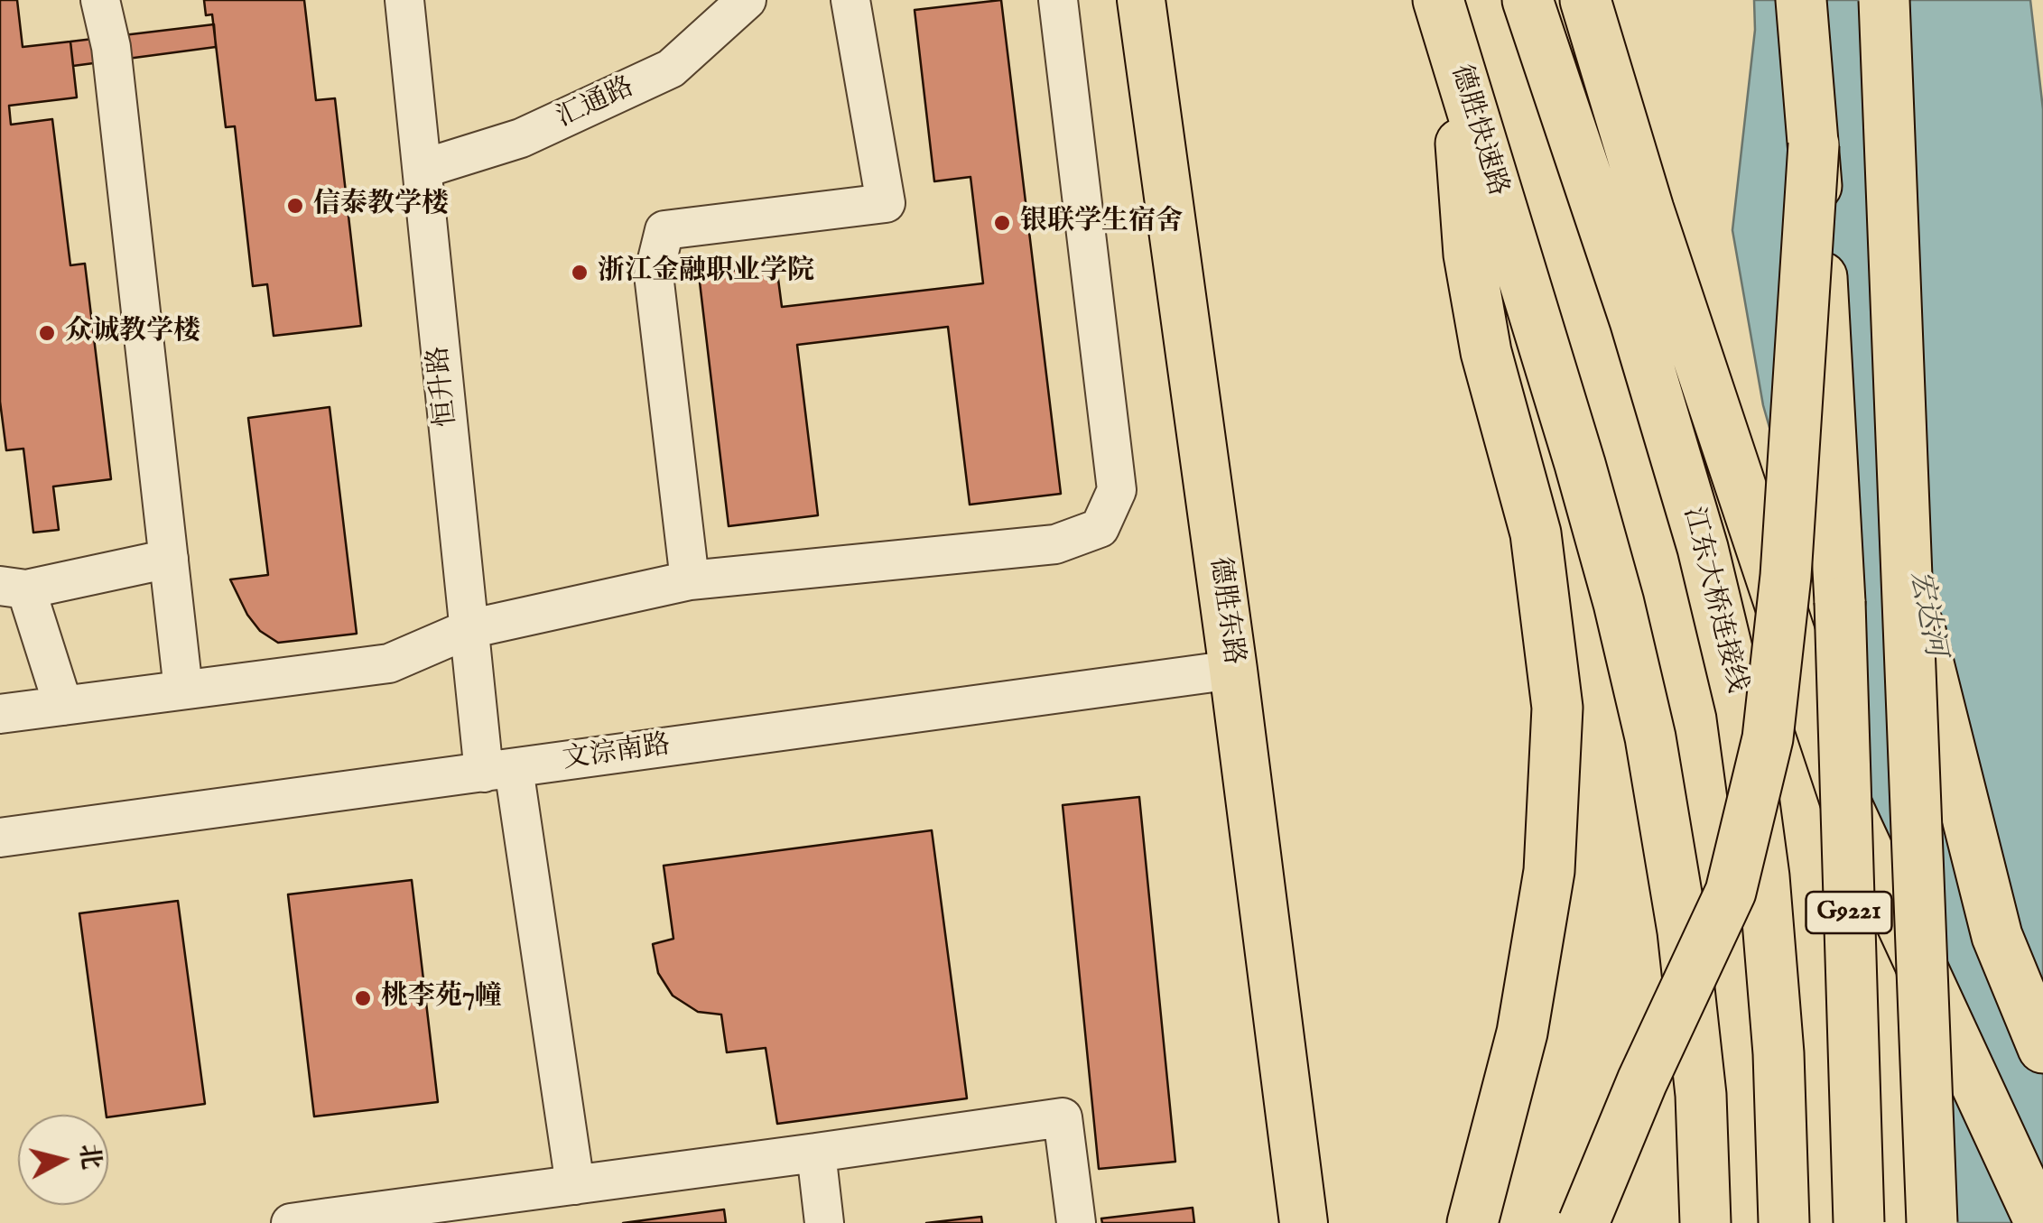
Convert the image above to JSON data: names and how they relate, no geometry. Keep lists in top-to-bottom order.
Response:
{
  "streets": {
    "highway": ["德胜快速路", "江东大桥连接线", "G9221"],
    "main road": ["德胜东路"],
    "street": ["汇通路", "恒升路", "文淙南路"]
  },
  "crossings": [
    ["汇通路", "恒升路"],
    ["恒升路", "文淙南路"],
    ["德胜东路", "文淙南路"]
  ],
  "water": ["宏达河"],
  "places": [
    "信泰教学楼",
    "银联学生宿舍",
    "浙江金融职业学院",
    "众诚教学楼",
    "桃李苑7幢"
  ],
  "north": "right"
}
